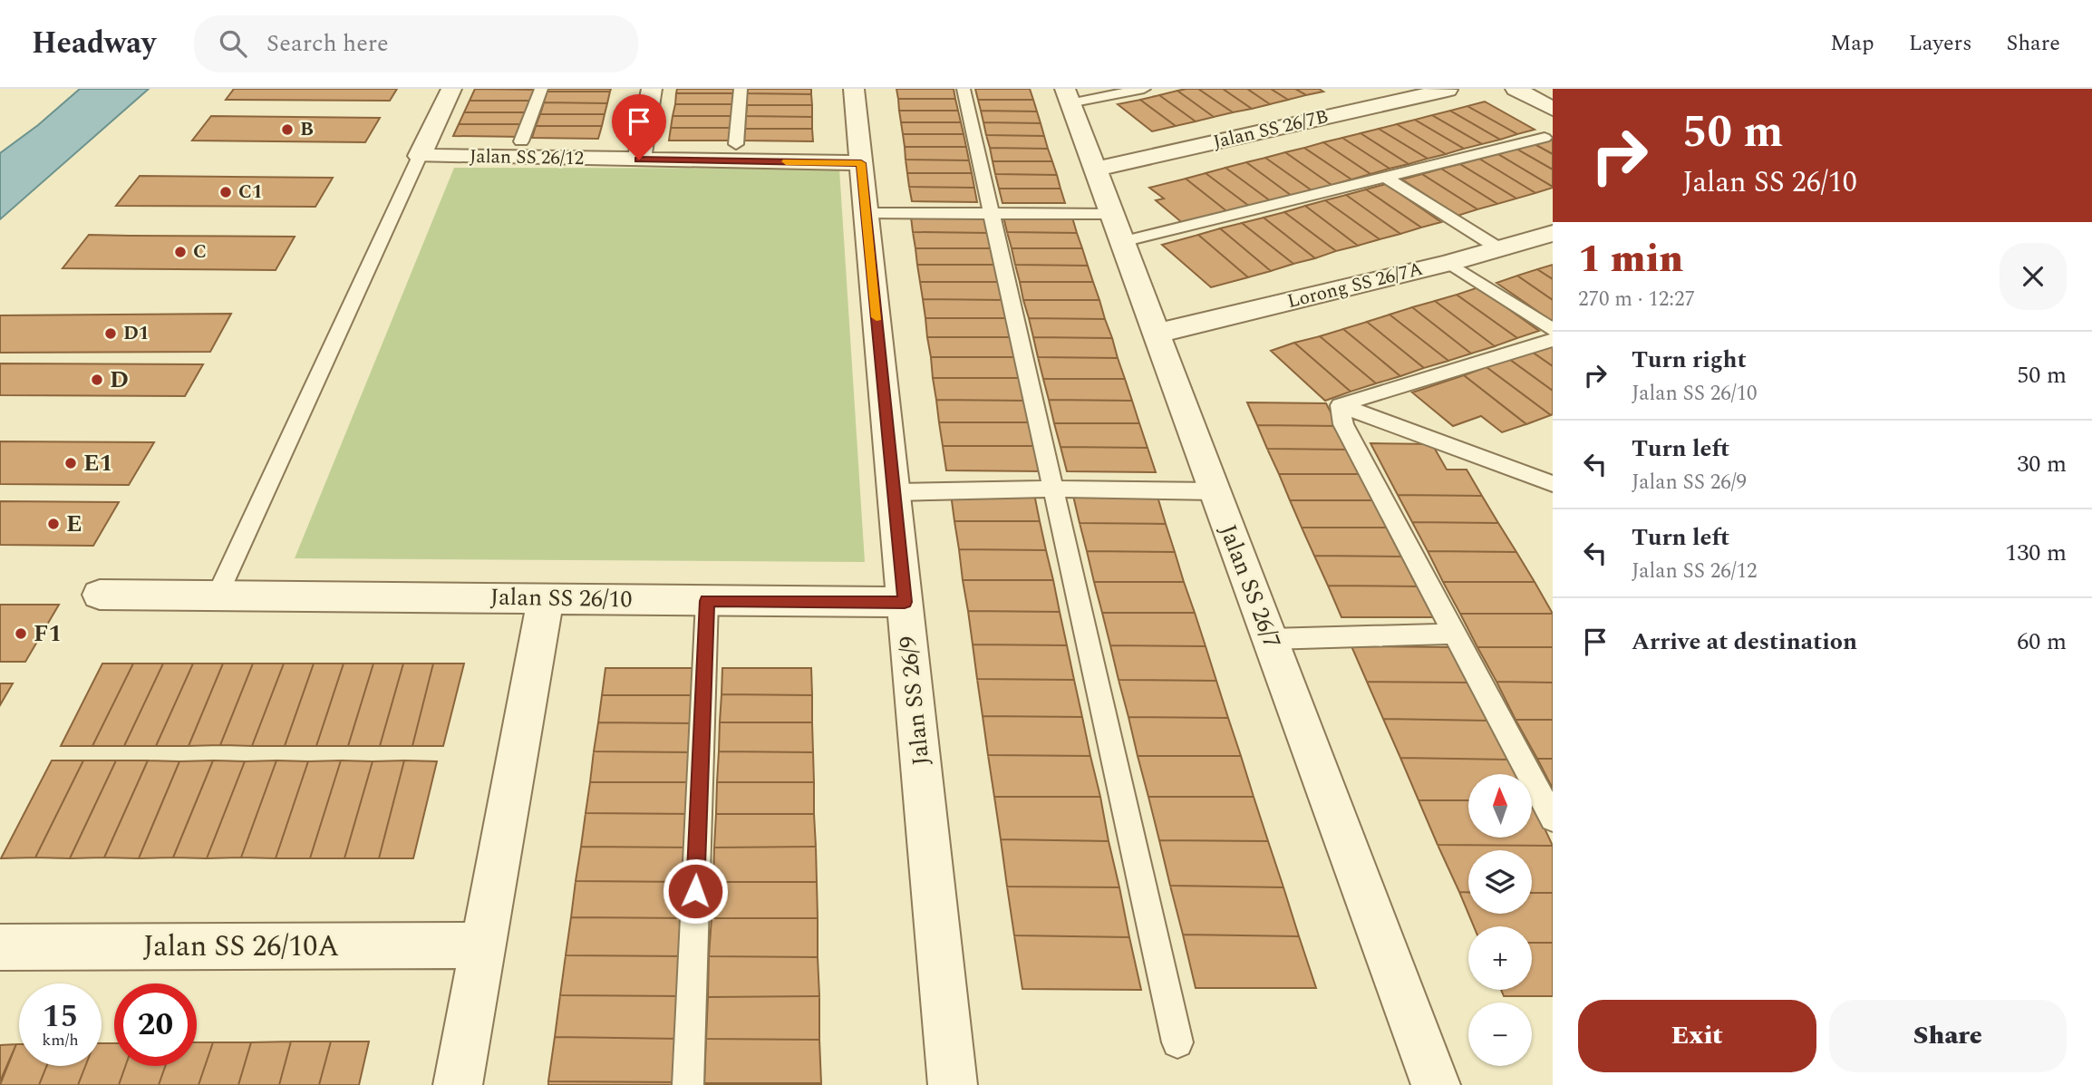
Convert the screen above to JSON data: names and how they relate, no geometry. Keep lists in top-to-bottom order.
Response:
{
  "streets": {
    "street": [
      "Jalan SS 26/7B",
      "Jalan SS 26/12",
      "Lorong SS 26/7A",
      "Jalan SS 26/7",
      "Jalan SS 26/10",
      "Jalan SS 26/9",
      "Jalan SS 26/10A"
    ]
  },
  "crossings": [
    ["Jalan SS 26/7B", "Jalan SS 26/7"],
    ["Jalan SS 26/12", "Jalan SS 26/9"],
    ["Lorong SS 26/7A", "Jalan SS 26/7"],
    ["Jalan SS 26/10", "Jalan SS 26/9"]
  ],
  "places": [
    "B",
    "C1",
    "C",
    "D1",
    "D",
    "E1",
    "E",
    "F1"
  ],
  "north": "top",
  "page": {
    "header": "Headway",
    "search": "Search here",
    "nav": ["Map", "Layers", "Share"],
    "turn": ["50 m", "Jalan SS 26/10"],
    "heading": ["1 min", "270 m · 12:27"],
    "list": [
      {
        "name": "Turn right",
        "note": "Jalan SS 26/10",
        "value": "50 m"
      },
      {
        "name": "Turn left",
        "note": "Jalan SS 26/9",
        "value": "30 m"
      },
      {
        "name": "Turn left",
        "note": "Jalan SS 26/12",
        "value": "130 m"
      },
      {
        "name": "Arrive at destination",
        "value": "60 m"
      }
    ],
    "map_buttons": ["+", "−"],
    "speed": "15 km/h",
    "limit": "20",
    "buttons": ["Exit", "Share"]
  }
}
